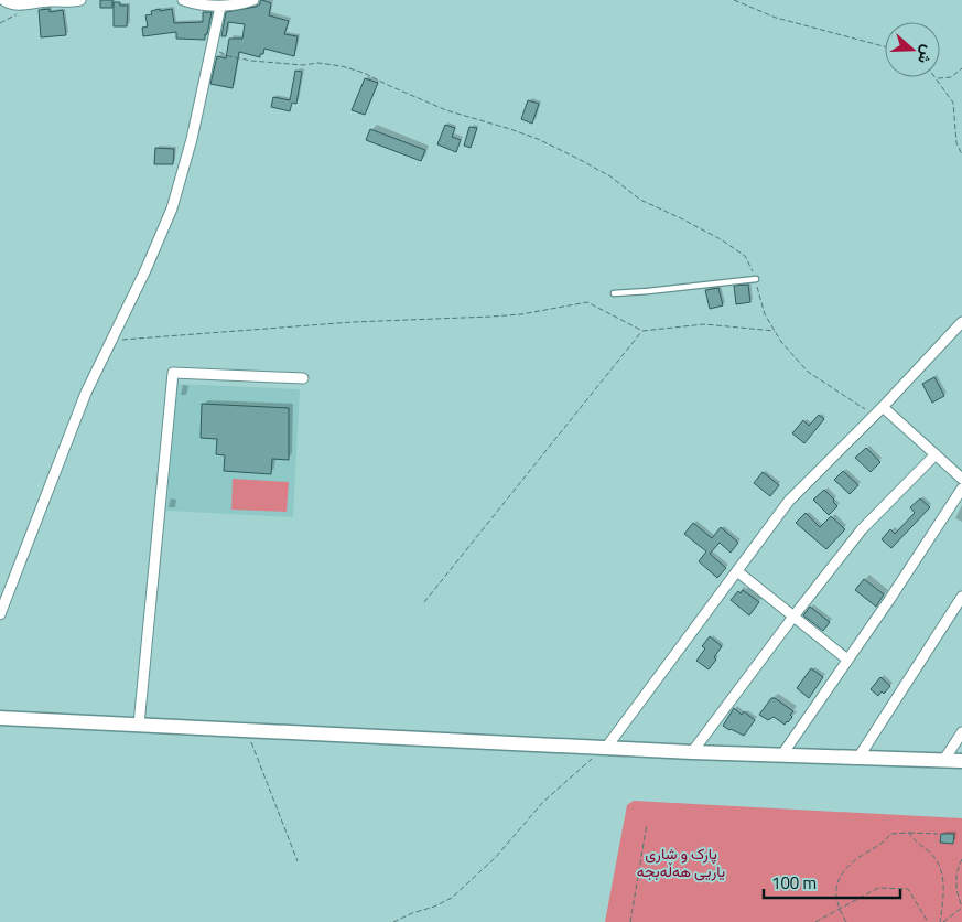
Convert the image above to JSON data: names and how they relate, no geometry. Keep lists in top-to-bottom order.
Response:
{
  "parks": ["پارک و شاری یاریی ھەڵەبجە"],
  "scale_bar": "100 m",
  "north": "right"
}
